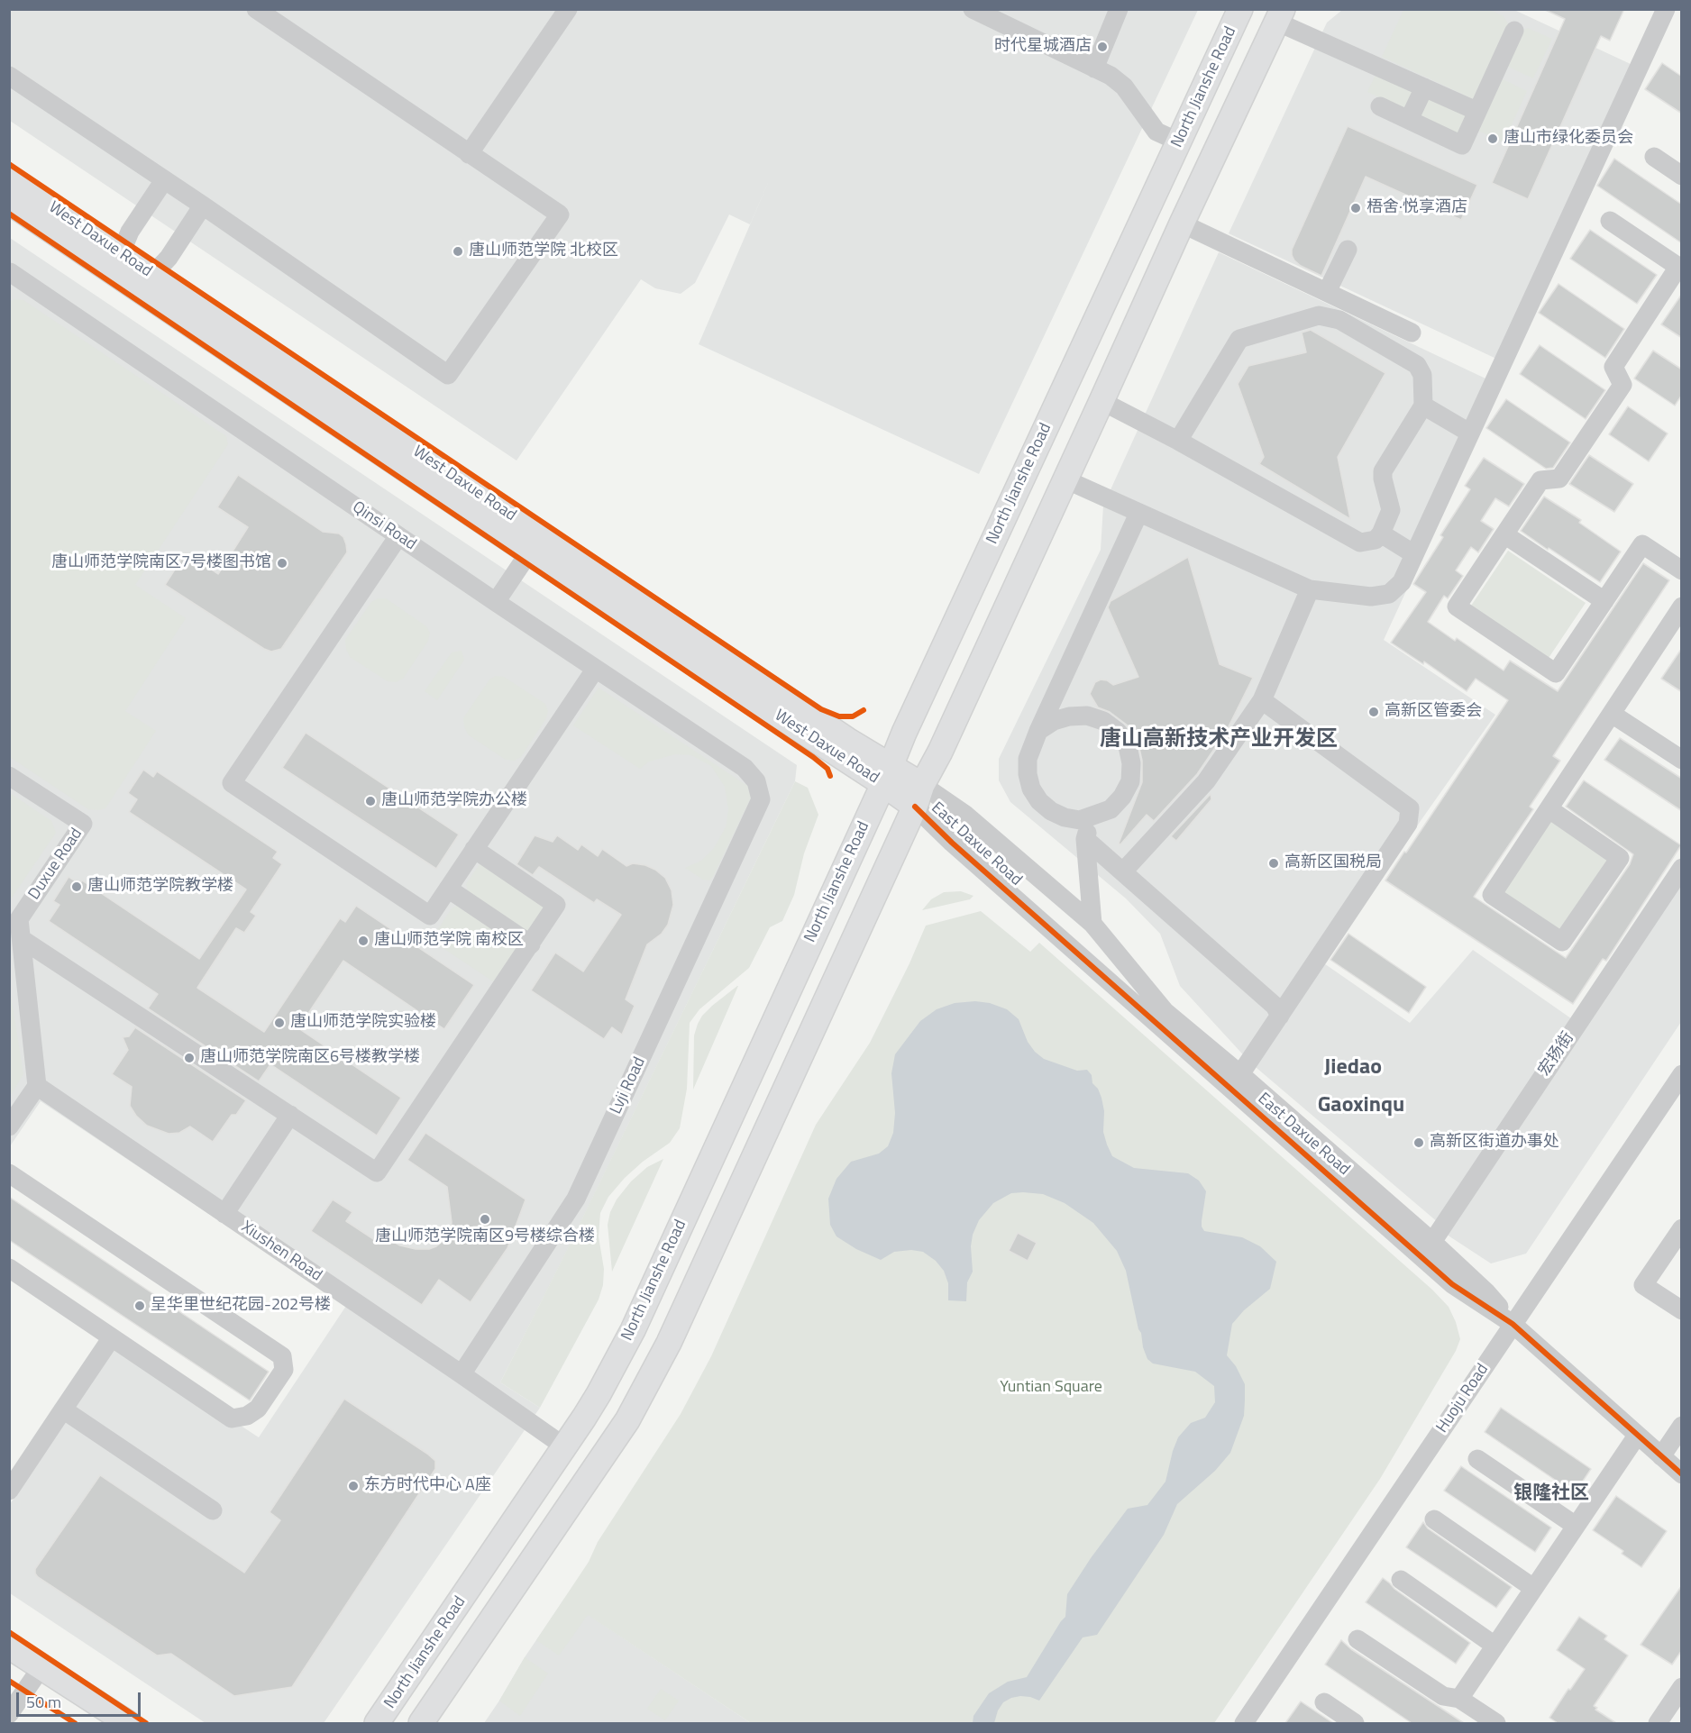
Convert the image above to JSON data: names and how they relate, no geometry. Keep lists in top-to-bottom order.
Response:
{
  "streets": {
    "main road": ["North Jianshe Road", "West Daxue Road"],
    "street": [
      "Qinsi Road",
      "East Daxue Road",
      "Duxue Road",
      "宏扬街",
      "Lvji Road",
      "Xiushen Road",
      "Huoju Road"
    ]
  },
  "crossings": [
    ["North Jianshe Road", "West Daxue Road"],
    ["North Jianshe Road", "Xiushen Road"],
    ["West Daxue Road", "East Daxue Road"],
    ["Qinsi Road", "Lvji Road"],
    ["East Daxue Road", "宏扬街"],
    ["East Daxue Road", "Huoju Road"],
    ["Duxue Road", "Xiushen Road"],
    ["Lvji Road", "Xiushen Road"]
  ],
  "districts": [
    "唐山高新技术产业开发区",
    "Jiedao",
    "Gaoxinqu",
    "银隆社区"
  ],
  "parks": ["Yuntian Square"],
  "places": [
    "时代星城酒店",
    "唐山市绿化委员会",
    "梧舍·悦享酒店",
    "唐山师范学院 北校区",
    "唐山师范学院南区7号楼图书馆",
    "高新区管委会",
    "唐山师范学院办公楼",
    "高新区国税局",
    "唐山师范学院教学楼",
    "唐山师范学院 南校区",
    "唐山师范学院实验楼",
    "唐山师范学院南区6号楼教学楼",
    "高新区街道办事处",
    "唐山师范学院南区9号楼综合楼",
    "呈华里世纪花园-202号楼",
    "东方时代中心 A座"
  ],
  "scale_bar": "50 m"
}
